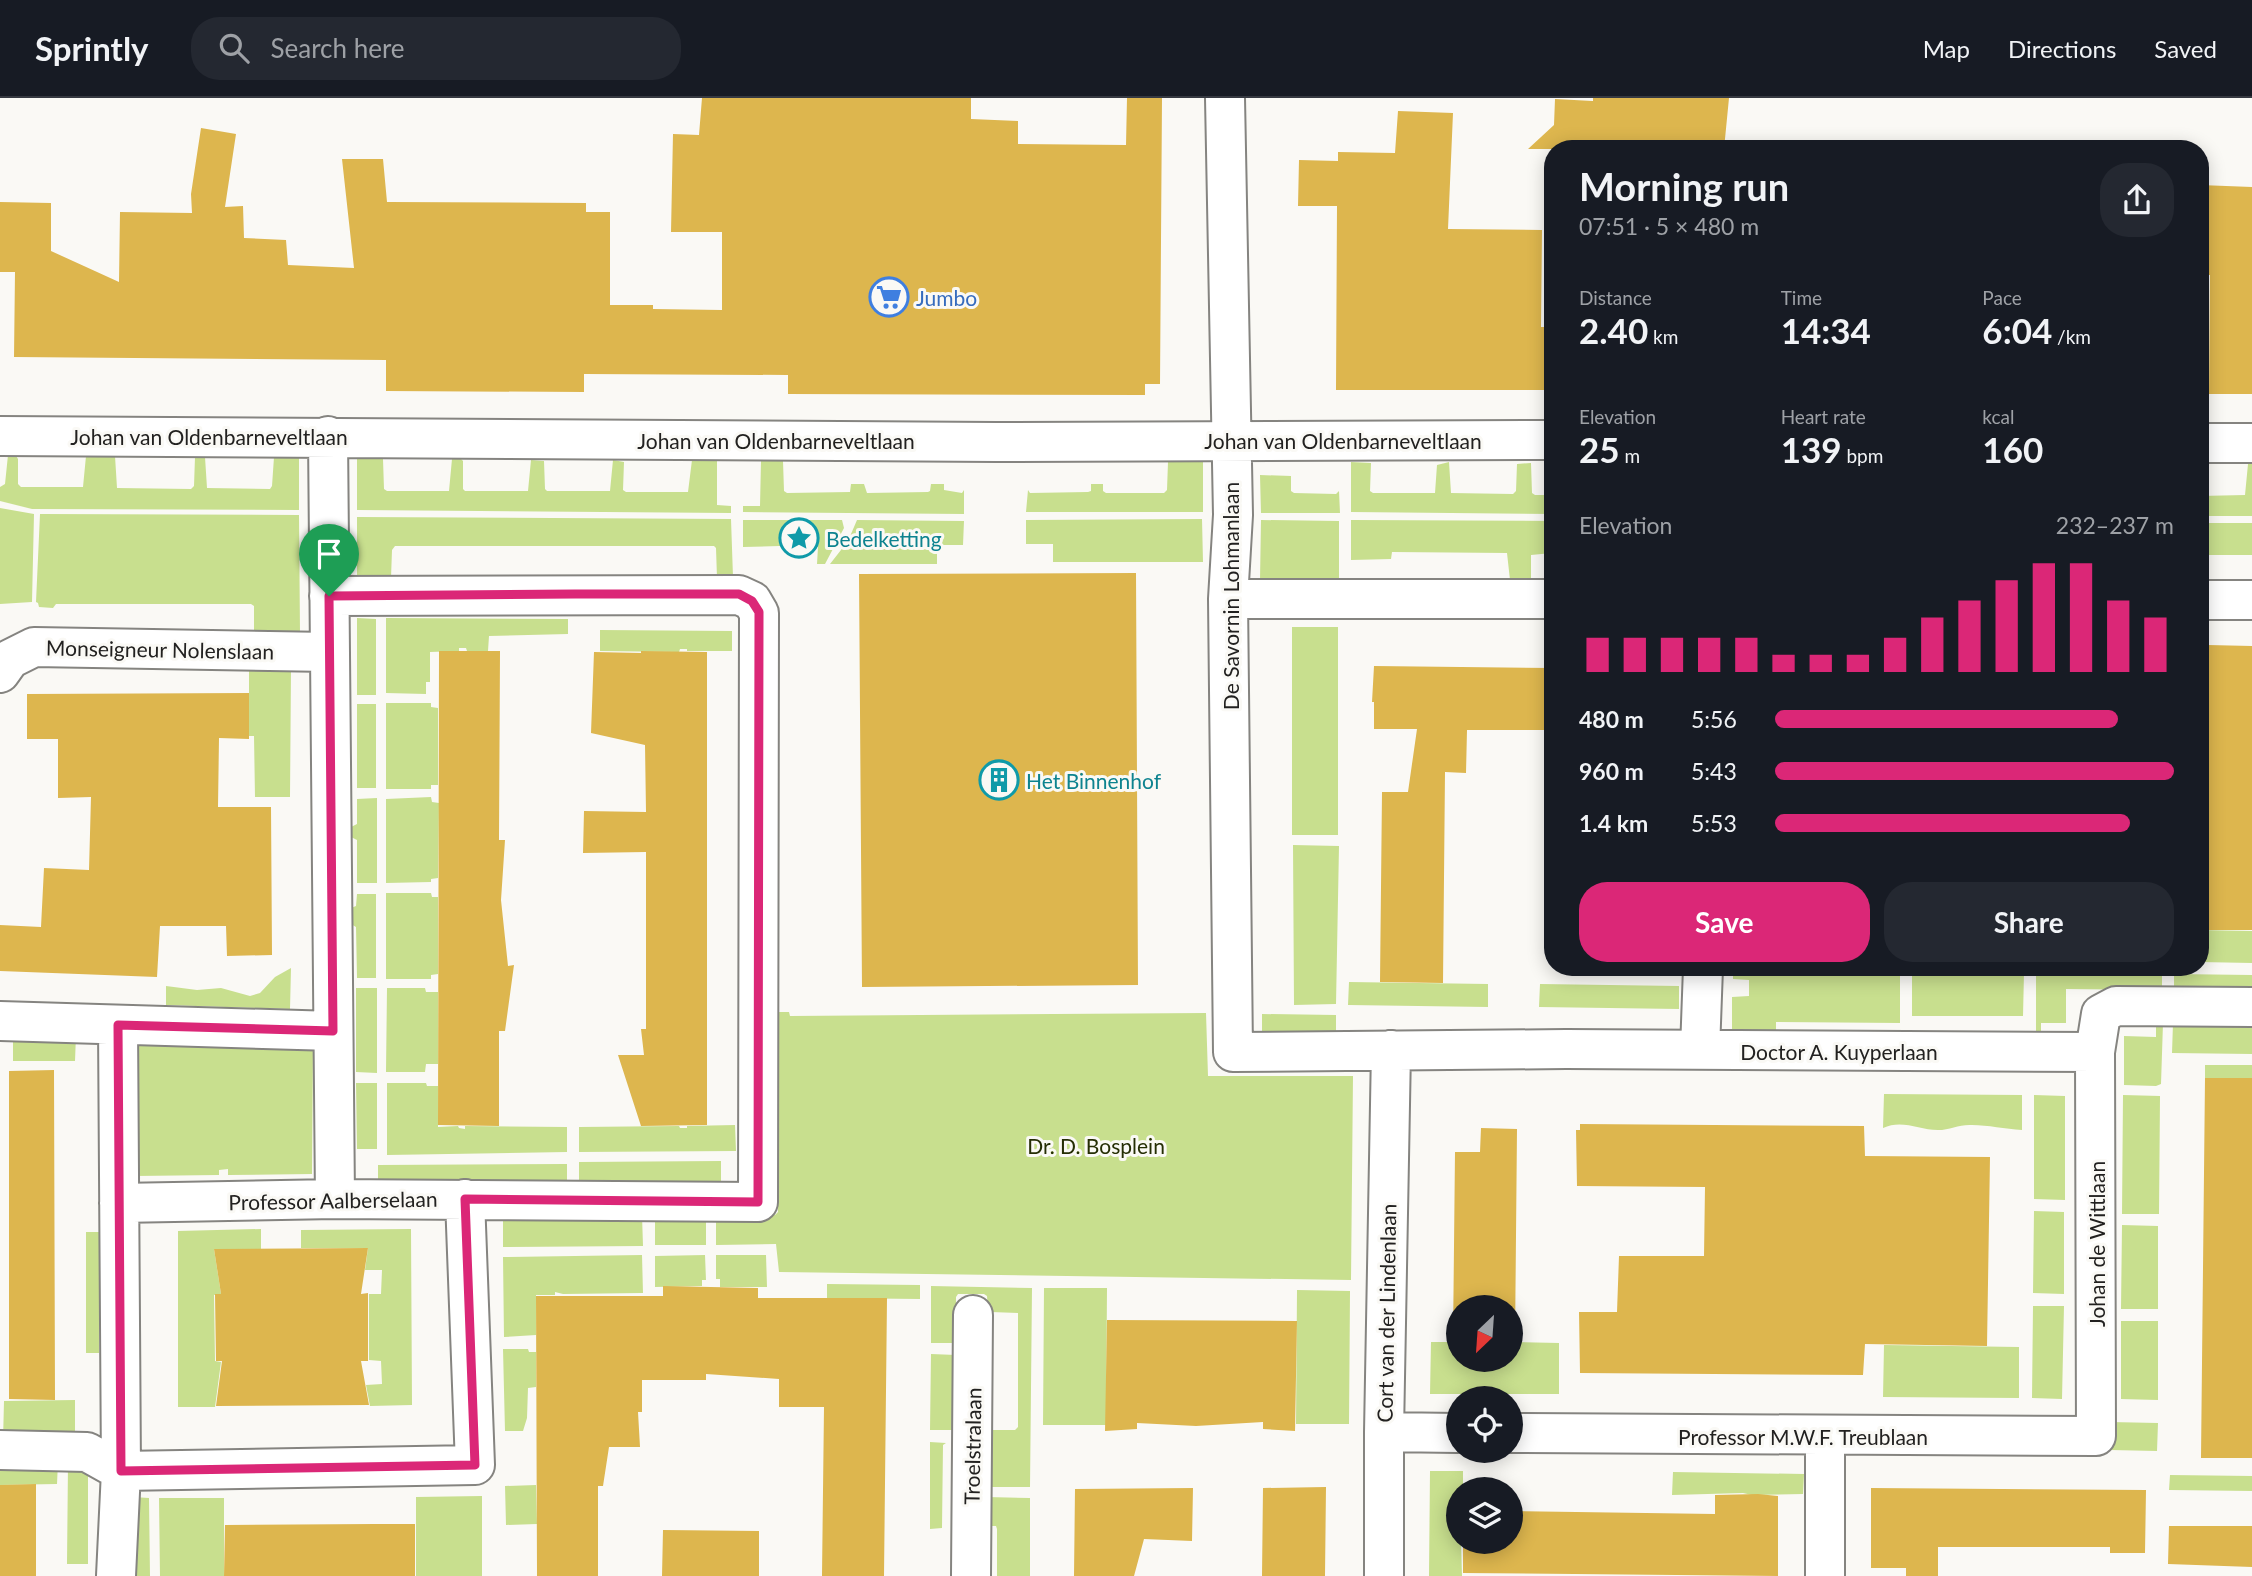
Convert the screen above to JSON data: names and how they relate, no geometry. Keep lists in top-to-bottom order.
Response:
{
  "streets": {
    "street": [
      "Johan van Oldenbarneveltlaan",
      "De Savornin Lohmanlaan",
      "Monseigneur Nolenslaan",
      "Doctor A. Kuyperlaan",
      "Professor Aalberselaan",
      "Johan de Wittlaan",
      "Cort van der Lindenlaan",
      "Professor M.W.F. Treublaan",
      "Troelstralaan"
    ]
  },
  "crossings": [
    ["Johan van Oldenbarneveltlaan", "De Savornin Lohmanlaan"],
    ["De Savornin Lohmanlaan", "Doctor A. Kuyperlaan"],
    ["Doctor A. Kuyperlaan", "Johan de Wittlaan"],
    ["Doctor A. Kuyperlaan", "Cort van der Lindenlaan"],
    ["Johan de Wittlaan", "Professor M.W.F. Treublaan"]
  ],
  "parks": ["Dr. D. Bosplein"],
  "places": {
    "supermarket": ["Jumbo"],
    "place": ["Bedelketting"],
    "building": ["Het Binnenhof"]
  },
  "north": "bottom left",
  "page": {
    "header": "Sprintly",
    "search": "Search here",
    "nav": ["Map", "Directions", "Saved"],
    "heading": ["Morning run", "07:51 · 5 × 480 m"],
    "stats": [
      ["Distance", "2.40 km"],
      ["Time", "14:34"],
      ["Pace", "6:04 /km"],
      ["Elevation", "25 m"],
      ["Heart rate", "139 bpm"],
      ["kcal", "160"]
    ],
    "chart": ["Elevation", "232–237 m"],
    "list": [
      {
        "name": "480 m",
        "note": "5:56"
      },
      {
        "name": "960 m",
        "note": "5:43"
      },
      {
        "name": "1.4 km",
        "note": "5:53"
      }
    ],
    "buttons": ["Save", "Share"]
  }
}
